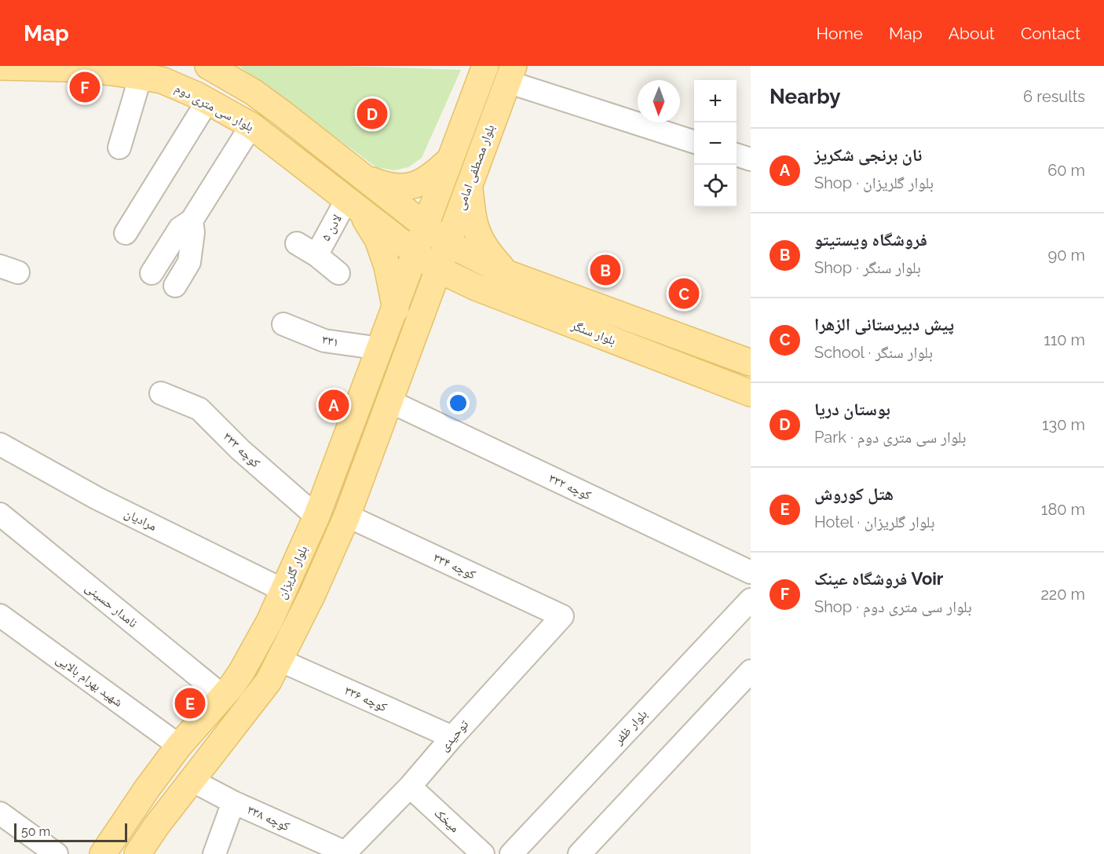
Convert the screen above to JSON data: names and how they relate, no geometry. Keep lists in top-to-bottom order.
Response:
{
  "streets": {
    "main road": [
      "بلوار سی متری دوم",
      "بلوار مصطفی امامی",
      "بلوار سنگر",
      "بلوار گلریزان"
    ],
    "street": [
      "لادن ۵",
      "۳۳۱",
      "کوچه ۳۳۳",
      "کوچه ۳۳۲",
      "مرادیان",
      "کوچه ۳۳۴",
      "نامدار حسینی",
      "شهید بهرام بالایی",
      "کوچه ۳۳۶",
      "بلوار ظفر",
      "توحیدی",
      "کوچه ۳۳۸",
      "میخک"
    ]
  },
  "crossings": [
    ["بلوار سی متری دوم", "بلوار مصطفی امامی"],
    ["بلوار سی متری دوم", "لادن ۵"],
    ["بلوار سی متری دوم", "بلوار سنگر"],
    ["بلوار سی متری دوم", "بلوار گلریزان"],
    ["بلوار مصطفی امامی", "بلوار سنگر"],
    ["بلوار مصطفی امامی", "بلوار گلریزان"],
    ["بلوار سنگر", "بلوار گلریزان"],
    ["۳۳۱", "بلوار گلریزان"],
    ["کوچه ۳۳۳", "بلوار گلریزان"],
    ["کوچه ۳۳۲", "بلوار گلریزان"],
    ["مرادیان", "بلوار گلریزان"],
    ["کوچه ۳۳۴", "بلوار گلریزان"],
    ["کوچه ۳۳۴", "توحیدی"],
    ["بلوار گلریزان", "نامدار حسینی"],
    ["بلوار گلریزان", "شهید بهرام بالایی"],
    ["بلوار گلریزان", "کوچه ۳۳۶"],
    ["بلوار گلریزان", "کوچه ۳۳۸"],
    ["کوچه ۳۳۶", "توحیدی"],
    ["توحیدی", "کوچه ۳۳۸"],
    ["توحیدی", "میخک"]
  ],
  "scale_bar": "50 m",
  "north": "bottom",
  "page": {
    "header": "Map",
    "nav": [
      "Home",
      "Map",
      "About",
      "Contact"
    ],
    "heading": ["Nearby", "6 results"],
    "pins": [
      "F",
      "D",
      "B",
      "C",
      "A",
      "E"
    ],
    "map_buttons": ["+", "−"],
    "list": [
      {
        "mark": "A",
        "name": "نان برنجی شکریز",
        "note": "Shop · بلوار گلریزان",
        "value": "60 m"
      },
      {
        "mark": "B",
        "name": "فروشگاه ویستیتو",
        "note": "Shop · بلوار سنگر",
        "value": "90 m"
      },
      {
        "mark": "C",
        "name": "پیش دبیرستانی الزهرا",
        "note": "School · بلوار سنگر",
        "value": "110 m"
      },
      {
        "mark": "D",
        "name": "بوستان دریا",
        "note": "Park · بلوار سی متری دوم",
        "value": "130 m"
      },
      {
        "mark": "E",
        "name": "هتل کوروش",
        "note": "Hotel · بلوار گلریزان",
        "value": "180 m"
      },
      {
        "mark": "F",
        "name": "فروشگاه عینک Voir",
        "note": "Shop · بلوار سی متری دوم",
        "value": "220 m"
      }
    ],
    "scale": "50 m"
  }
}
